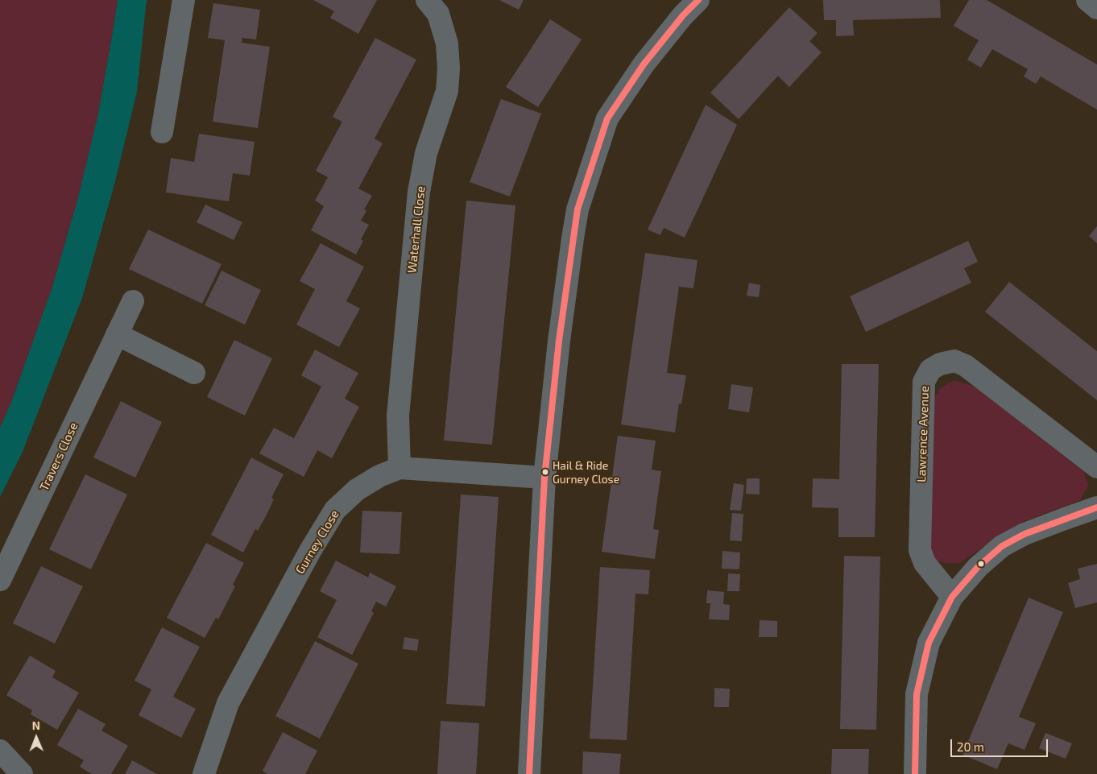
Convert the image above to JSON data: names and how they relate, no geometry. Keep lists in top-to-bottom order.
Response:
{
  "streets": {
    "street": [
      "Waterhall Close",
      "Lawrence Avenue",
      "Travers Close",
      "Gurney Close"
    ]
  },
  "crossings": [
    ["Waterhall Close", "Gurney Close"]
  ],
  "places": ["Hail & Ride Gurney Close"],
  "scale_bar": "20 m",
  "north": "top"
}
